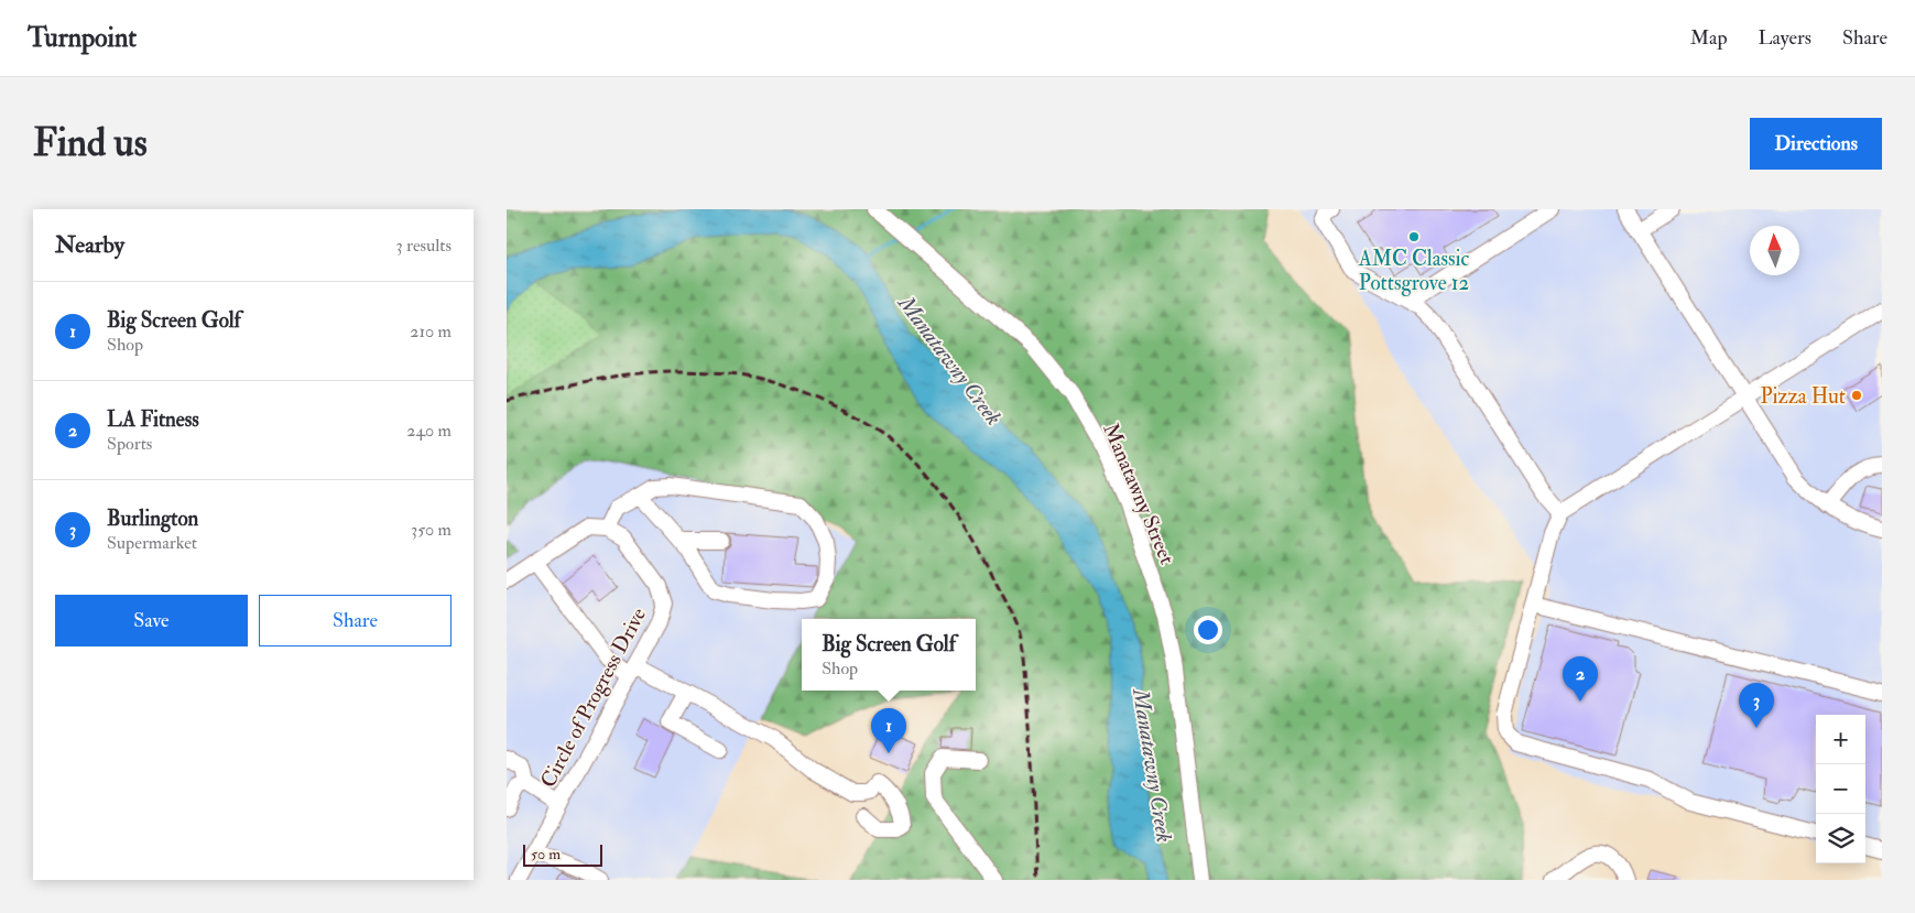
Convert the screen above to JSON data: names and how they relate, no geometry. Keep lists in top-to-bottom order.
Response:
{
  "streets": {
    "street": ["Manatawny Street", "Circle of Progress Drive"]
  },
  "water": ["Manatawny Creek"],
  "places": ["AMC Classic Pottsgrove 12", "Pizza Hut"],
  "scale_bar": "50 m",
  "north": "top",
  "page": {
    "header": "Turnpoint",
    "nav": ["Map", "Layers", "Share"],
    "buttons": [
      "Directions",
      ["Save", "Share"]
    ],
    "title": "Find us",
    "heading": ["Nearby", "3 results"],
    "list": [
      {
        "mark": "1",
        "name": "Big Screen Golf",
        "note": "Shop",
        "value": "210 m"
      },
      {
        "mark": "2",
        "name": "LA Fitness",
        "note": "Sports",
        "value": "240 m"
      },
      {
        "mark": "3",
        "name": "Burlington",
        "note": "Supermarket",
        "value": "350 m"
      }
    ],
    "popup": ["Big Screen Golf", "Shop"],
    "pins": ["2", "3", "1"],
    "map_buttons": ["+", "−"],
    "scale": "50 m"
  }
}
